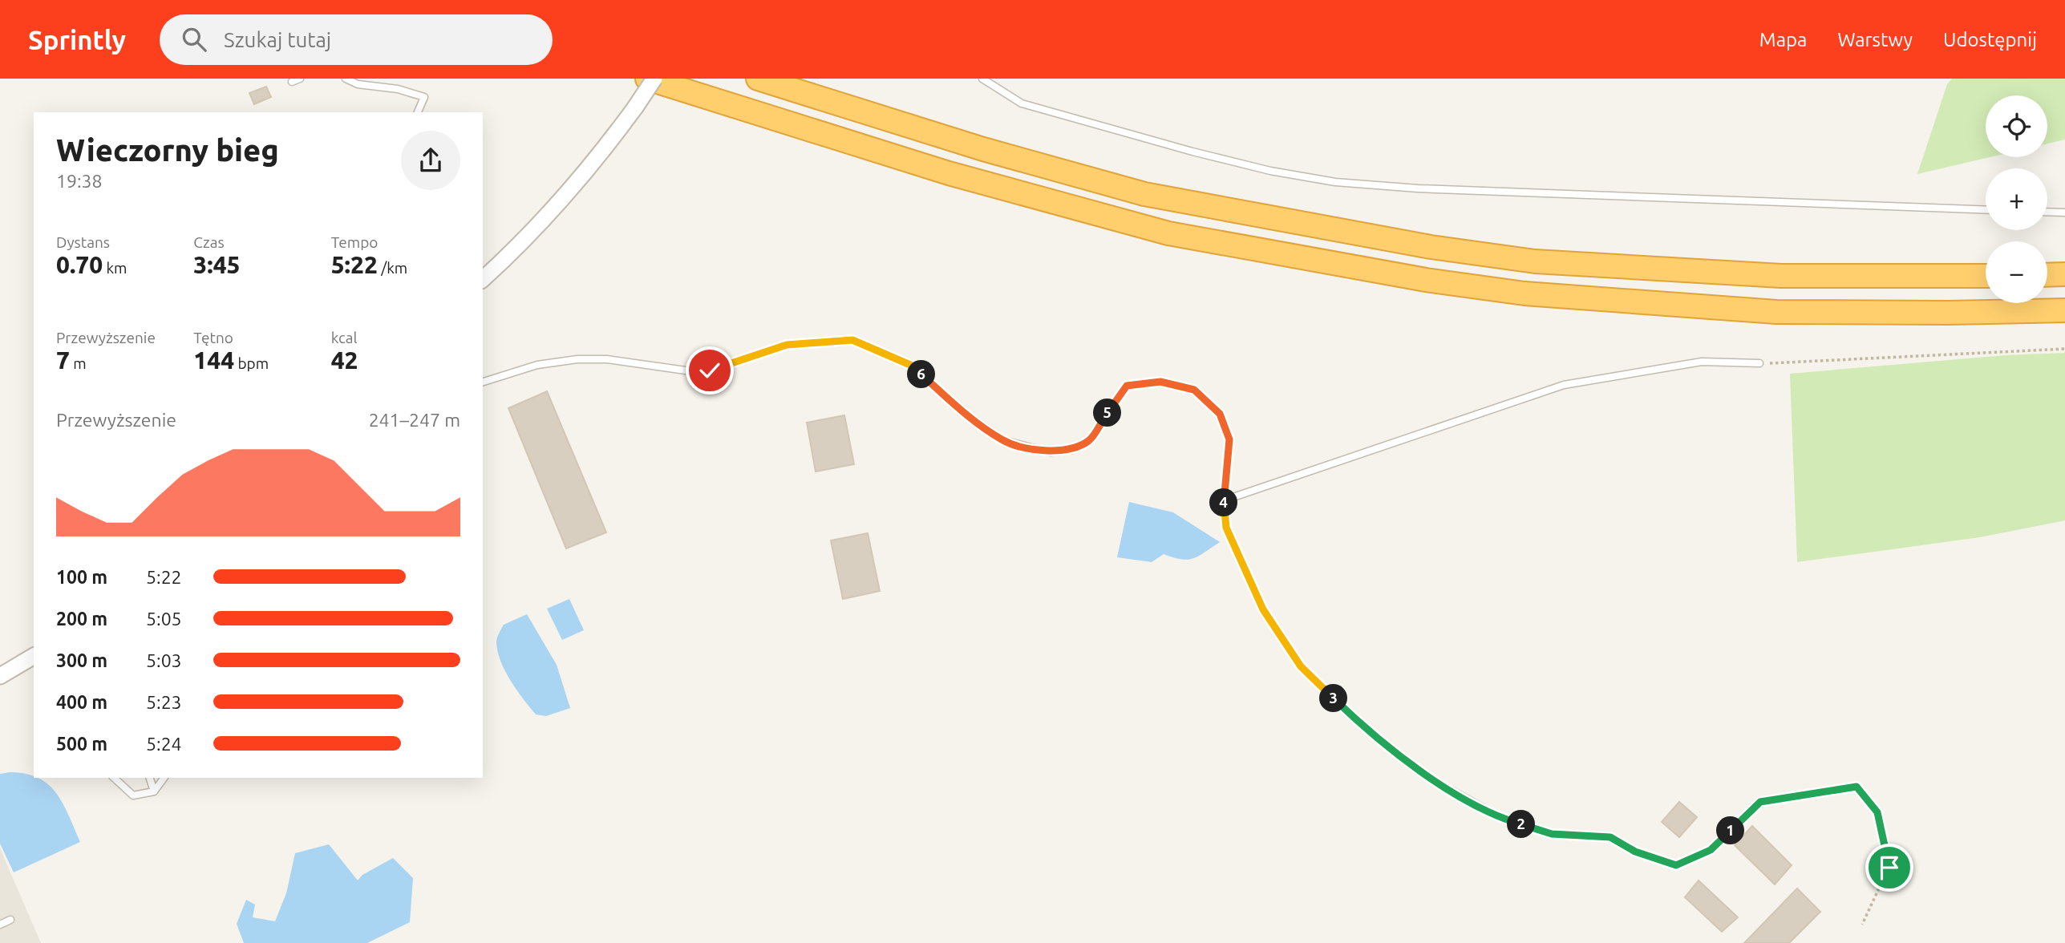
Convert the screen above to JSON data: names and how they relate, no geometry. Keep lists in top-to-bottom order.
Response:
{
  "page": {
    "header": "Sprintly",
    "search": "Szukaj tutaj",
    "nav": ["Mapa", "Warstwy", "Udostępnij"],
    "map_buttons": ["+", "−"],
    "heading": ["Wieczorny bieg", "19:38"],
    "stats": [
      ["Dystans", "0.70 km"],
      ["Czas", "3:45"],
      ["Tempo", "5:22 /km"],
      ["Przewyższenie", "7 m"],
      ["Tętno", "144 bpm"],
      ["kcal", "42"]
    ],
    "pins": [
      "6",
      "5",
      "4",
      "3",
      "2",
      "1"
    ],
    "chart": ["Przewyższenie", "241–247 m"],
    "list": [
      {
        "name": "100 m",
        "note": "5:22"
      },
      {
        "name": "200 m",
        "note": "5:05"
      },
      {
        "name": "300 m",
        "note": "5:03"
      },
      {
        "name": "400 m",
        "note": "5:23"
      },
      {
        "name": "500 m",
        "note": "5:24"
      }
    ]
  }
}
